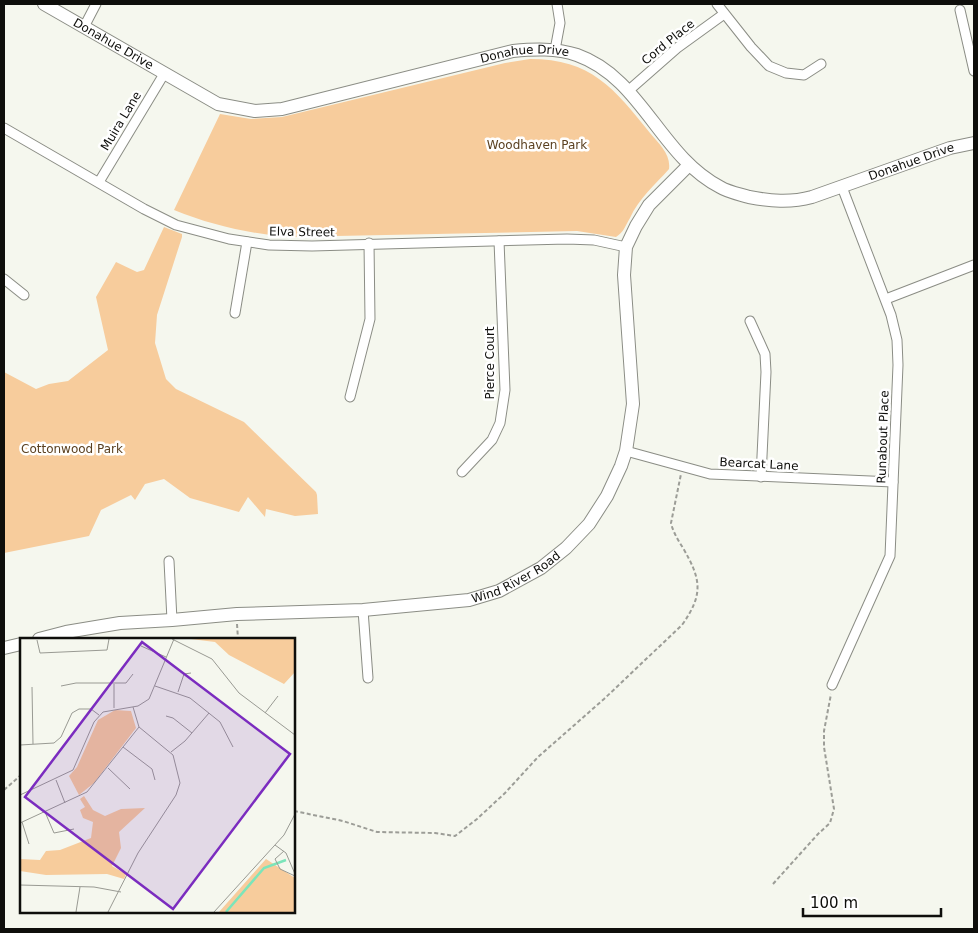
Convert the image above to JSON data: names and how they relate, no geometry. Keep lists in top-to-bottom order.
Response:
{
  "streets": {
    "street": [
      "Cord Place",
      "Donahue Drive",
      "Muira Lane",
      "Elva Street",
      "Pierce Court",
      "Runabout Place",
      "Bearcat Lane",
      "Wind River Road"
    ]
  },
  "crossings": [
    ["Cord Place", "Donahue Drive"],
    ["Donahue Drive", "Muira Lane"],
    ["Donahue Drive", "Runabout Place"],
    ["Donahue Drive", "Wind River Road"],
    ["Muira Lane", "Elva Street"],
    ["Elva Street", "Pierce Court"],
    ["Elva Street", "Wind River Road"],
    ["Runabout Place", "Bearcat Lane"],
    ["Bearcat Lane", "Wind River Road"]
  ],
  "parks": ["Woodhaven Park", "Cottonwood Park"],
  "scale_bar": "100 m"
}
